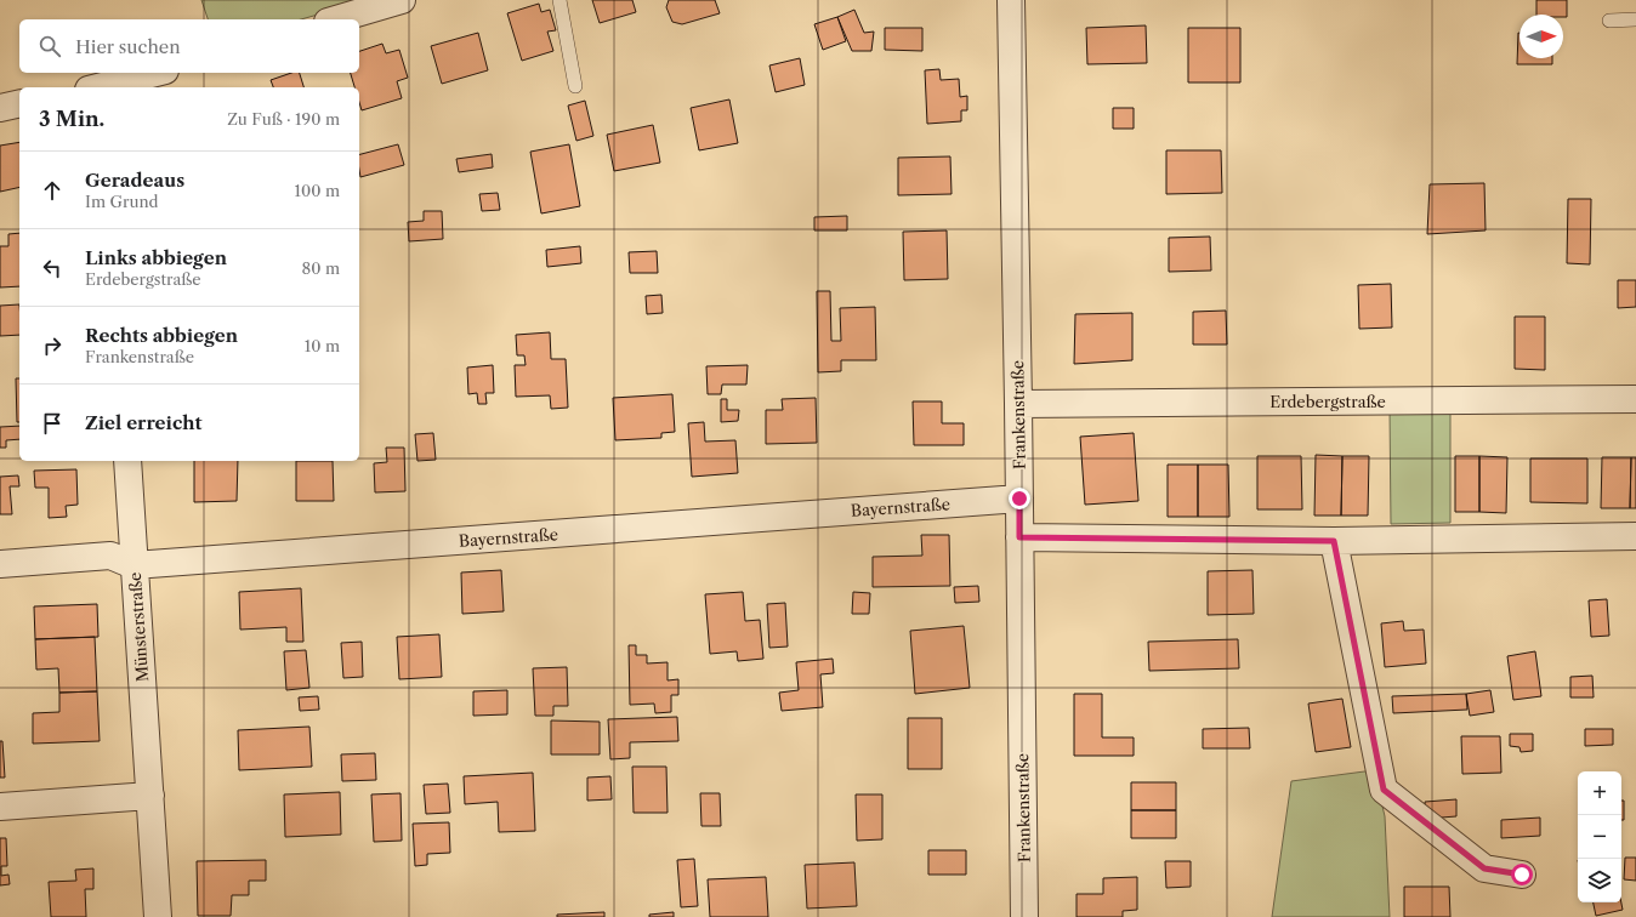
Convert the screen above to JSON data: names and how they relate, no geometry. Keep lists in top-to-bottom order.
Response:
{
  "streets": {
    "street": [
      "Erdebergstraße",
      "Frankenstraße",
      "Bayernstraße",
      "Münsterstraße"
    ]
  },
  "crossings": [
    ["Erdebergstraße", "Frankenstraße"],
    ["Frankenstraße", "Bayernstraße"],
    ["Bayernstraße", "Münsterstraße"]
  ],
  "north": "right",
  "page": {
    "search": "Hier suchen",
    "heading": ["3 Min.", "Zu Fuß · 190 m"],
    "list": [
      ["Geradeaus", "Im Grund", "100 m"],
      ["Links abbiegen", "Erdebergstraße", "80 m"],
      ["Rechts abbiegen", "Frankenstraße", "10 m"],
      "Ziel erreicht"
    ],
    "map_buttons": ["+", "−"]
  }
}
